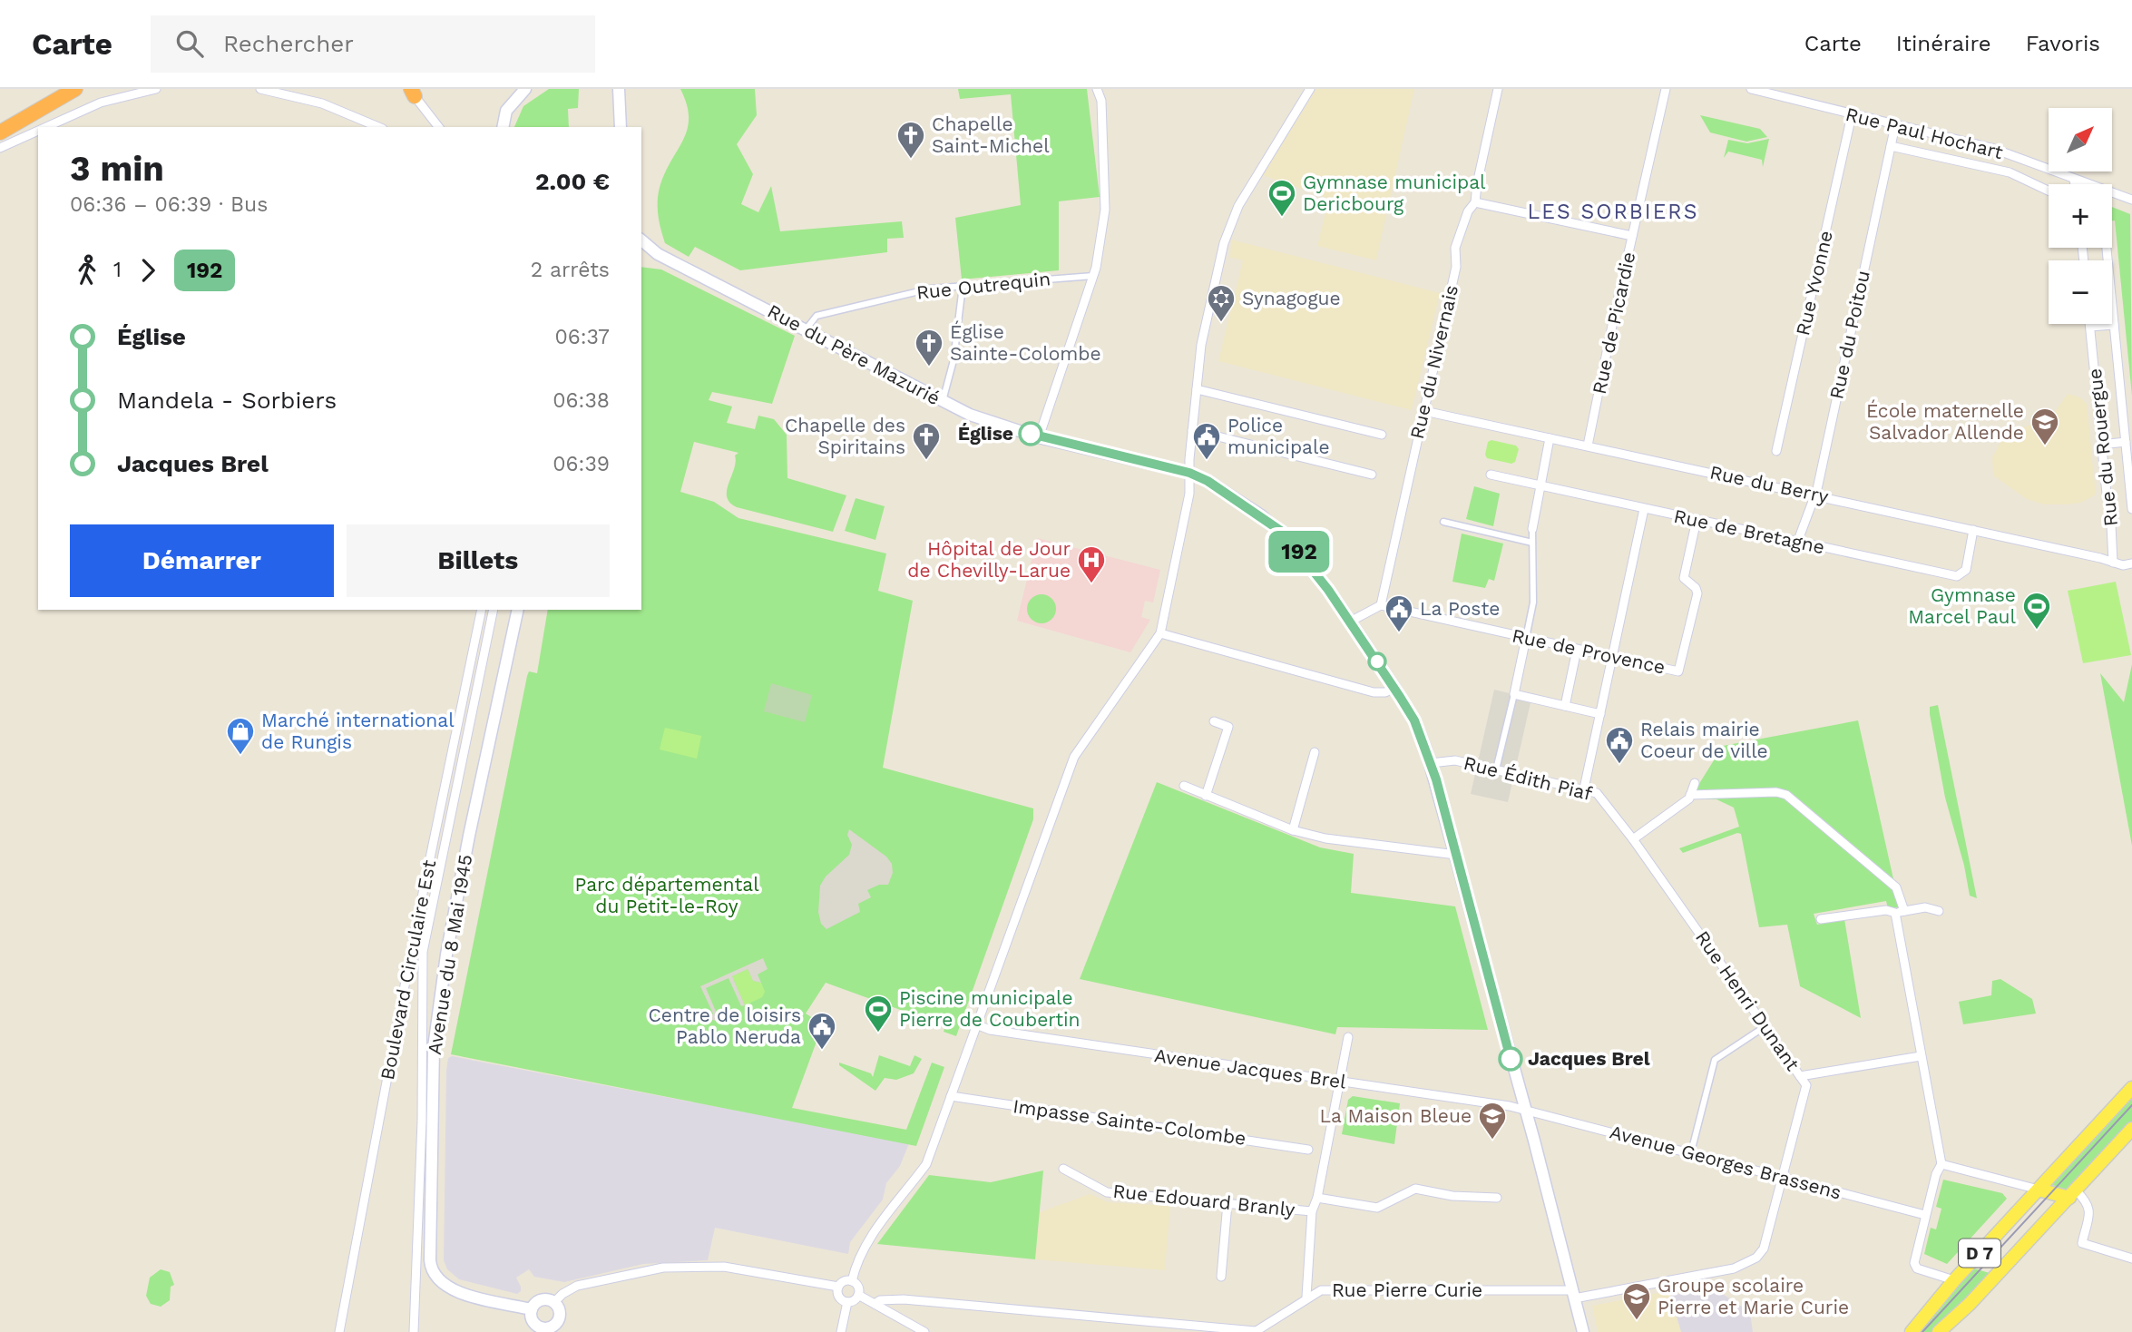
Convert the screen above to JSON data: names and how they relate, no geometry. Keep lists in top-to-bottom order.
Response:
{
  "streets": {
    "main road": ["Rue du Père Mazurié", "Avenue du 8 Mai 1945", "D 7"],
    "street": [
      "Rue Paul Hochart",
      "Rue Yvonne",
      "Rue Outrequin",
      "Rue de Picardie",
      "Rue du Poitou",
      "Rue du Nivernais",
      "Rue du Rouergue",
      "Rue du Berry",
      "Rue de Bretagne",
      "Rue de Provence",
      "Rue Édith Piaf",
      "Boulevard Circulaire Est",
      "Rue Henri Dunant",
      "Avenue Jacques Brel",
      "Impasse Sainte-Colombe",
      "Avenue Georges Brassens",
      "Rue Edouard Branly",
      "Rue Pierre Curie"
    ]
  },
  "crossings": [
    ["Rue Paul Hochart", "Rue Yvonne"],
    ["Rue Paul Hochart", "Rue du Poitou"],
    ["Rue Outrequin", "Rue du Père Mazurié"],
    ["Rue de Picardie", "Rue du Berry"],
    ["Rue du Poitou", "Rue du Berry"],
    ["Rue du Poitou", "Rue de Bretagne"],
    ["Rue du Père Mazurié", "Rue Édith Piaf"],
    ["Rue du Père Mazurié", "Rue Henri Dunant"],
    ["Rue du Père Mazurié", "Avenue Jacques Brel"],
    ["Rue du Père Mazurié", "Avenue Georges Brassens"],
    ["Rue du Père Mazurié", "Rue Pierre Curie"],
    ["Rue du Nivernais", "Rue du Berry"],
    ["Rue du Nivernais", "Rue de Provence"],
    ["Rue du Rouergue", "Rue du Berry"],
    ["Rue du Berry", "Rue de Bretagne"],
    ["Rue de Bretagne", "Rue de Provence"],
    ["Rue Édith Piaf", "Rue Henri Dunant"],
    ["Rue Henri Dunant", "Avenue Georges Brassens"],
    ["Rue Henri Dunant", "Rue Pierre Curie"],
    ["Avenue Jacques Brel", "Avenue Georges Brassens"]
  ],
  "districts": ["LES SORBIERS"],
  "parks": ["Parc départemental du Petit-le-Roy"],
  "places": {
    "church": ["Chapelle Saint-Michel", "Église Sainte-Colombe", "Chapelle des Spiritains"],
    "sports": ["Gymnase municipal Dericbourg", "Gymnase Marcel Paul", "Piscine municipale Pierre de Coubertin"],
    "synagogue": ["Synagogue"],
    "other": ["Église", "Jacques Brel"],
    "school or university": ["École maternelle Salvador Allende", "La Maison Bleue", "Groupe scolaire Pierre et Marie Curie"],
    "public building": [
      "Police municipale",
      "La Poste",
      "Relais mairie Coeur de ville",
      "Centre de loisirs Pablo Neruda"
    ],
    "hospital": ["Hôpital de Jour de Chevilly-Larue"],
    "shop": ["Marché international de Rungis"]
  },
  "lines": ["bus line 192"],
  "north": "top right",
  "page": {
    "header": "Carte",
    "search": "Rechercher",
    "nav": ["Carte", "Itinéraire", "Favoris"],
    "on_map": "192",
    "map_buttons": ["+", "−"],
    "heading": ["3 min", "06:36 – 06:39 · Bus", "2.00 €"],
    "legs": ["1", "192", "2 arrêts"],
    "list": [
      {
        "name": "Église",
        "value": "06:37"
      },
      {
        "name": "Mandela - Sorbiers",
        "value": "06:38"
      },
      {
        "name": "Jacques Brel",
        "value": "06:39"
      }
    ],
    "buttons": ["Démarrer", "Billets"]
  }
}
